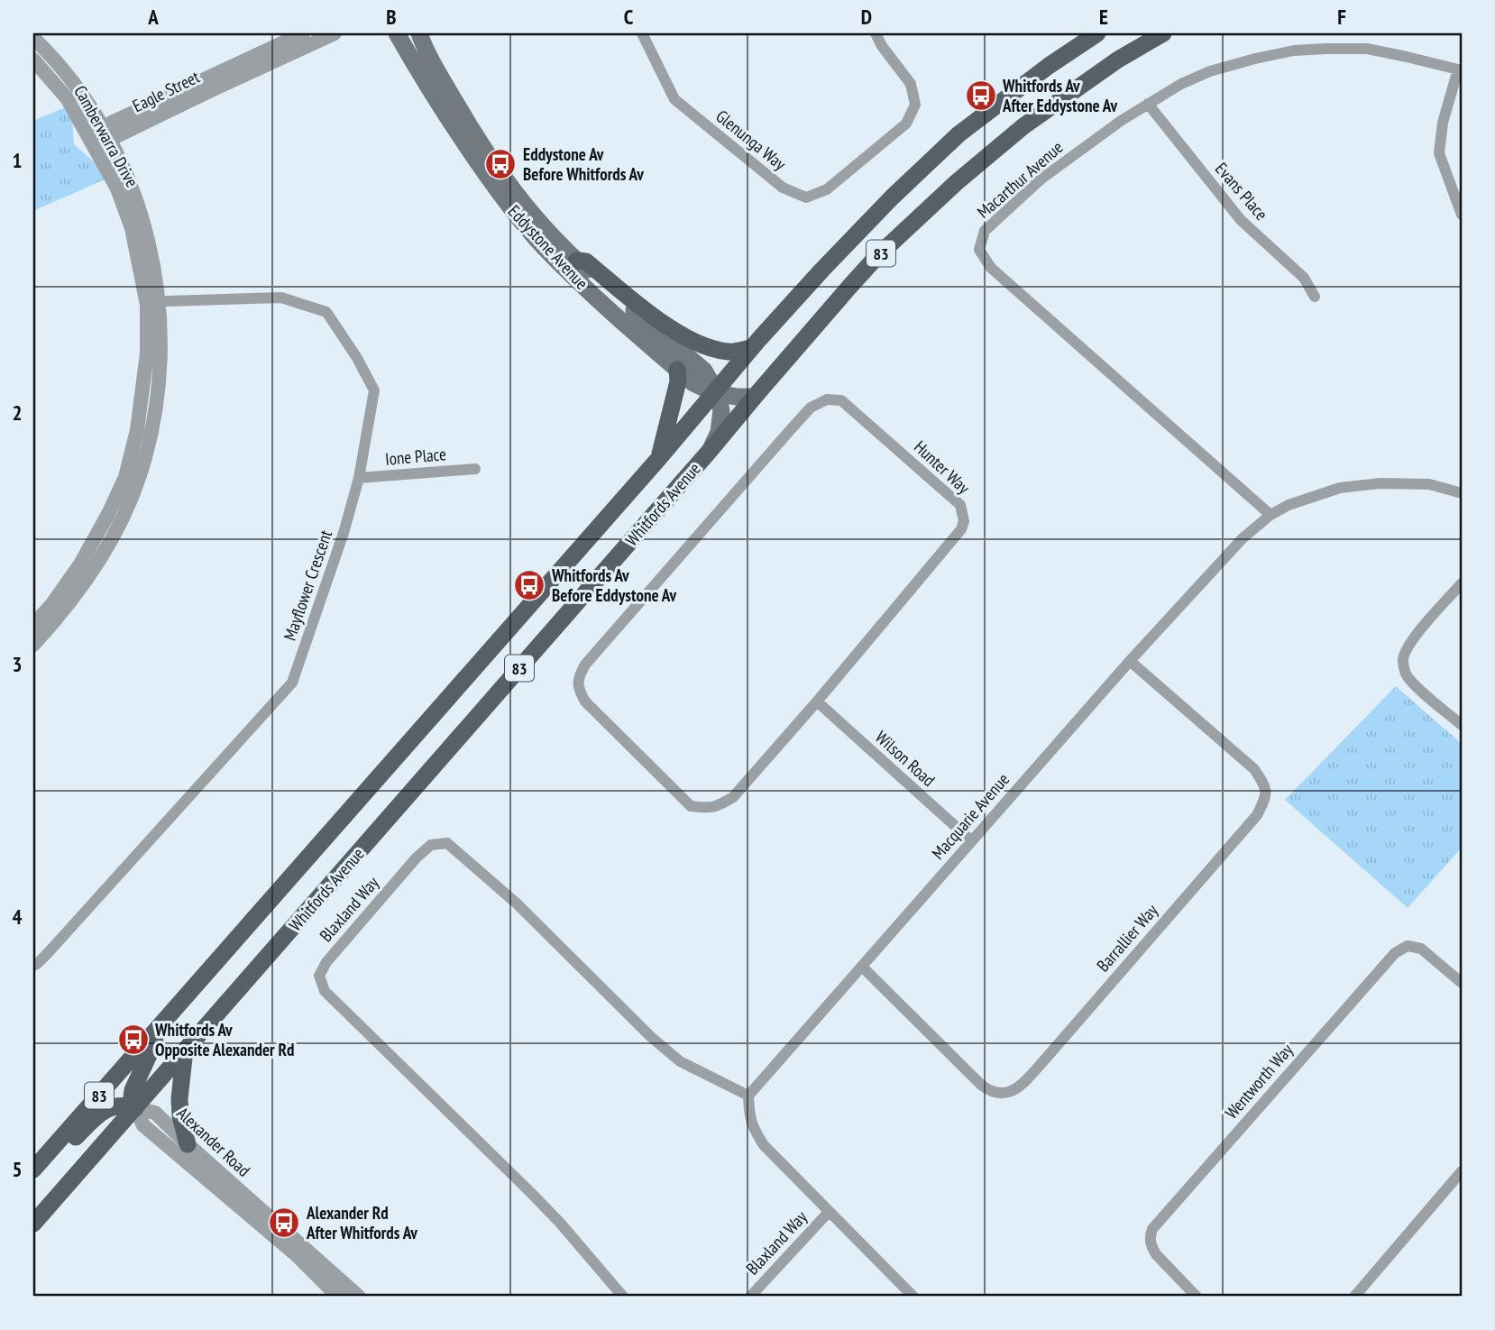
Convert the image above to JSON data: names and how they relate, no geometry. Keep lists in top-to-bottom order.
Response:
{
  "streets": {
    "main road": ["Eddystone Avenue", "83", "Whitfords Avenue"],
    "street": [
      "Eagle Street",
      "Camberwarra Drive",
      "Glenunga Way",
      "Macarthur Avenue",
      "Evans Place",
      "Ione Place",
      "Hunter Way",
      "Mayflower Crescent",
      "Wilson Road",
      "Macquarie Avenue",
      "Blaxland Way",
      "Barrallier Way",
      "Wentworth Way",
      "Alexander Road"
    ]
  },
  "crossings": [
    ["Eagle Street", "Camberwarra Drive"],
    ["Camberwarra Drive", "Mayflower Crescent"],
    ["Macarthur Avenue", "Evans Place"],
    ["Macarthur Avenue", "Macquarie Avenue"],
    ["Eddystone Avenue", "Whitfords Avenue"],
    ["Ione Place", "Mayflower Crescent"],
    ["Hunter Way", "Wilson Road"],
    ["Whitfords Avenue", "Alexander Road"],
    ["Wilson Road", "Macquarie Avenue"],
    ["Macquarie Avenue", "Blaxland Way"],
    ["Macquarie Avenue", "Barrallier Way"]
  ],
  "places": {
    "bus stop": [
      "Whitfords Av After Eddystone Av",
      "Eddystone Av Before Whitfords Av",
      "Whitfords Av Before Eddystone Av",
      "Whitfords Av Opposite Alexander Rd",
      "Alexander Rd After Whitfords Av"
    ]
  },
  "grid": {
    "columns": [
      "A",
      "B",
      "C",
      "D",
      "E",
      "F"
    ],
    "rows": [
      "1",
      "2",
      "3",
      "4",
      "5"
    ]
  }
}
